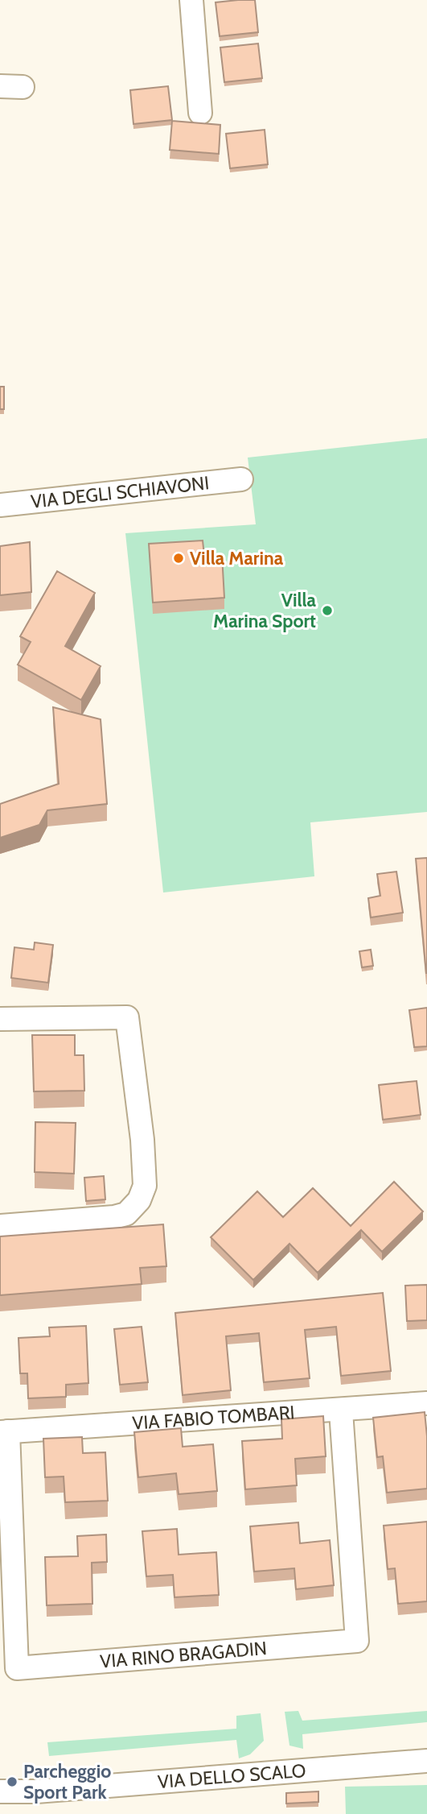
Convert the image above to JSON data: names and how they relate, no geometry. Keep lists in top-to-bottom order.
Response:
{
  "streets": {
    "street": [
      "VIA DEGLI SCHIAVONI",
      "VIA FABIO TOMBARI",
      "VIA RINO BRAGADIN",
      "VIA DELLO SCALO"
    ]
  },
  "crossings": [
    ["VIA FABIO TOMBARI", "VIA RINO BRAGADIN"]
  ],
  "places": ["Villa Marina", "Villa Marina Sport", "Parcheggio Sport Park"]
}
